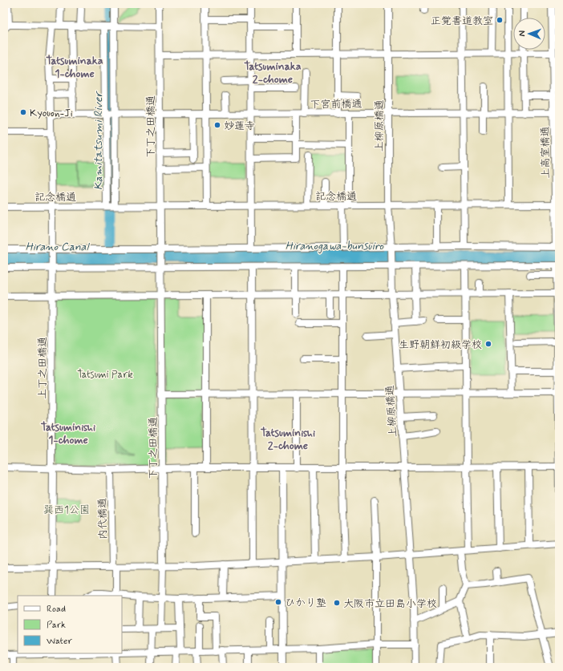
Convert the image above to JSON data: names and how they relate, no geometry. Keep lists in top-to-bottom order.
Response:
{
  "streets": {
    "street": [
      "下宮前橋通",
      "上柳原橋通",
      "下丁之田橋通",
      "上高室橋通",
      "記念橋通",
      "上丁之田橋通",
      "内代橋通"
    ]
  },
  "crossings": [
    ["下宮前橋通", "上柳原橋通"],
    ["下宮前橋通", "下丁之田橋通"],
    ["下宮前橋通", "上高室橋通"],
    ["上柳原橋通", "記念橋通"],
    ["下丁之田橋通", "記念橋通"],
    ["上高室橋通", "記念橋通"]
  ],
  "districts": [
    "Tatsuminaka 1-chome",
    "Tatsuminaka 2-chome",
    "Tatsuminishi 1-chome",
    "Tatsuminishi 2-chome"
  ],
  "water": ["Kamitatsumi River", "Hiranogawa-bunsuiro", "Hirano Canal"],
  "parks": ["Tatsumi Park", "巽西1公園"],
  "places": [
    "正覚書道教室",
    "Kyouon-Ji",
    "妙蓮寺",
    "生野朝鮮初級学校",
    "ひかり塾",
    "大阪市立田島小学校"
  ],
  "legend": ["Road", "Park", "Water"],
  "north": "left"
}
